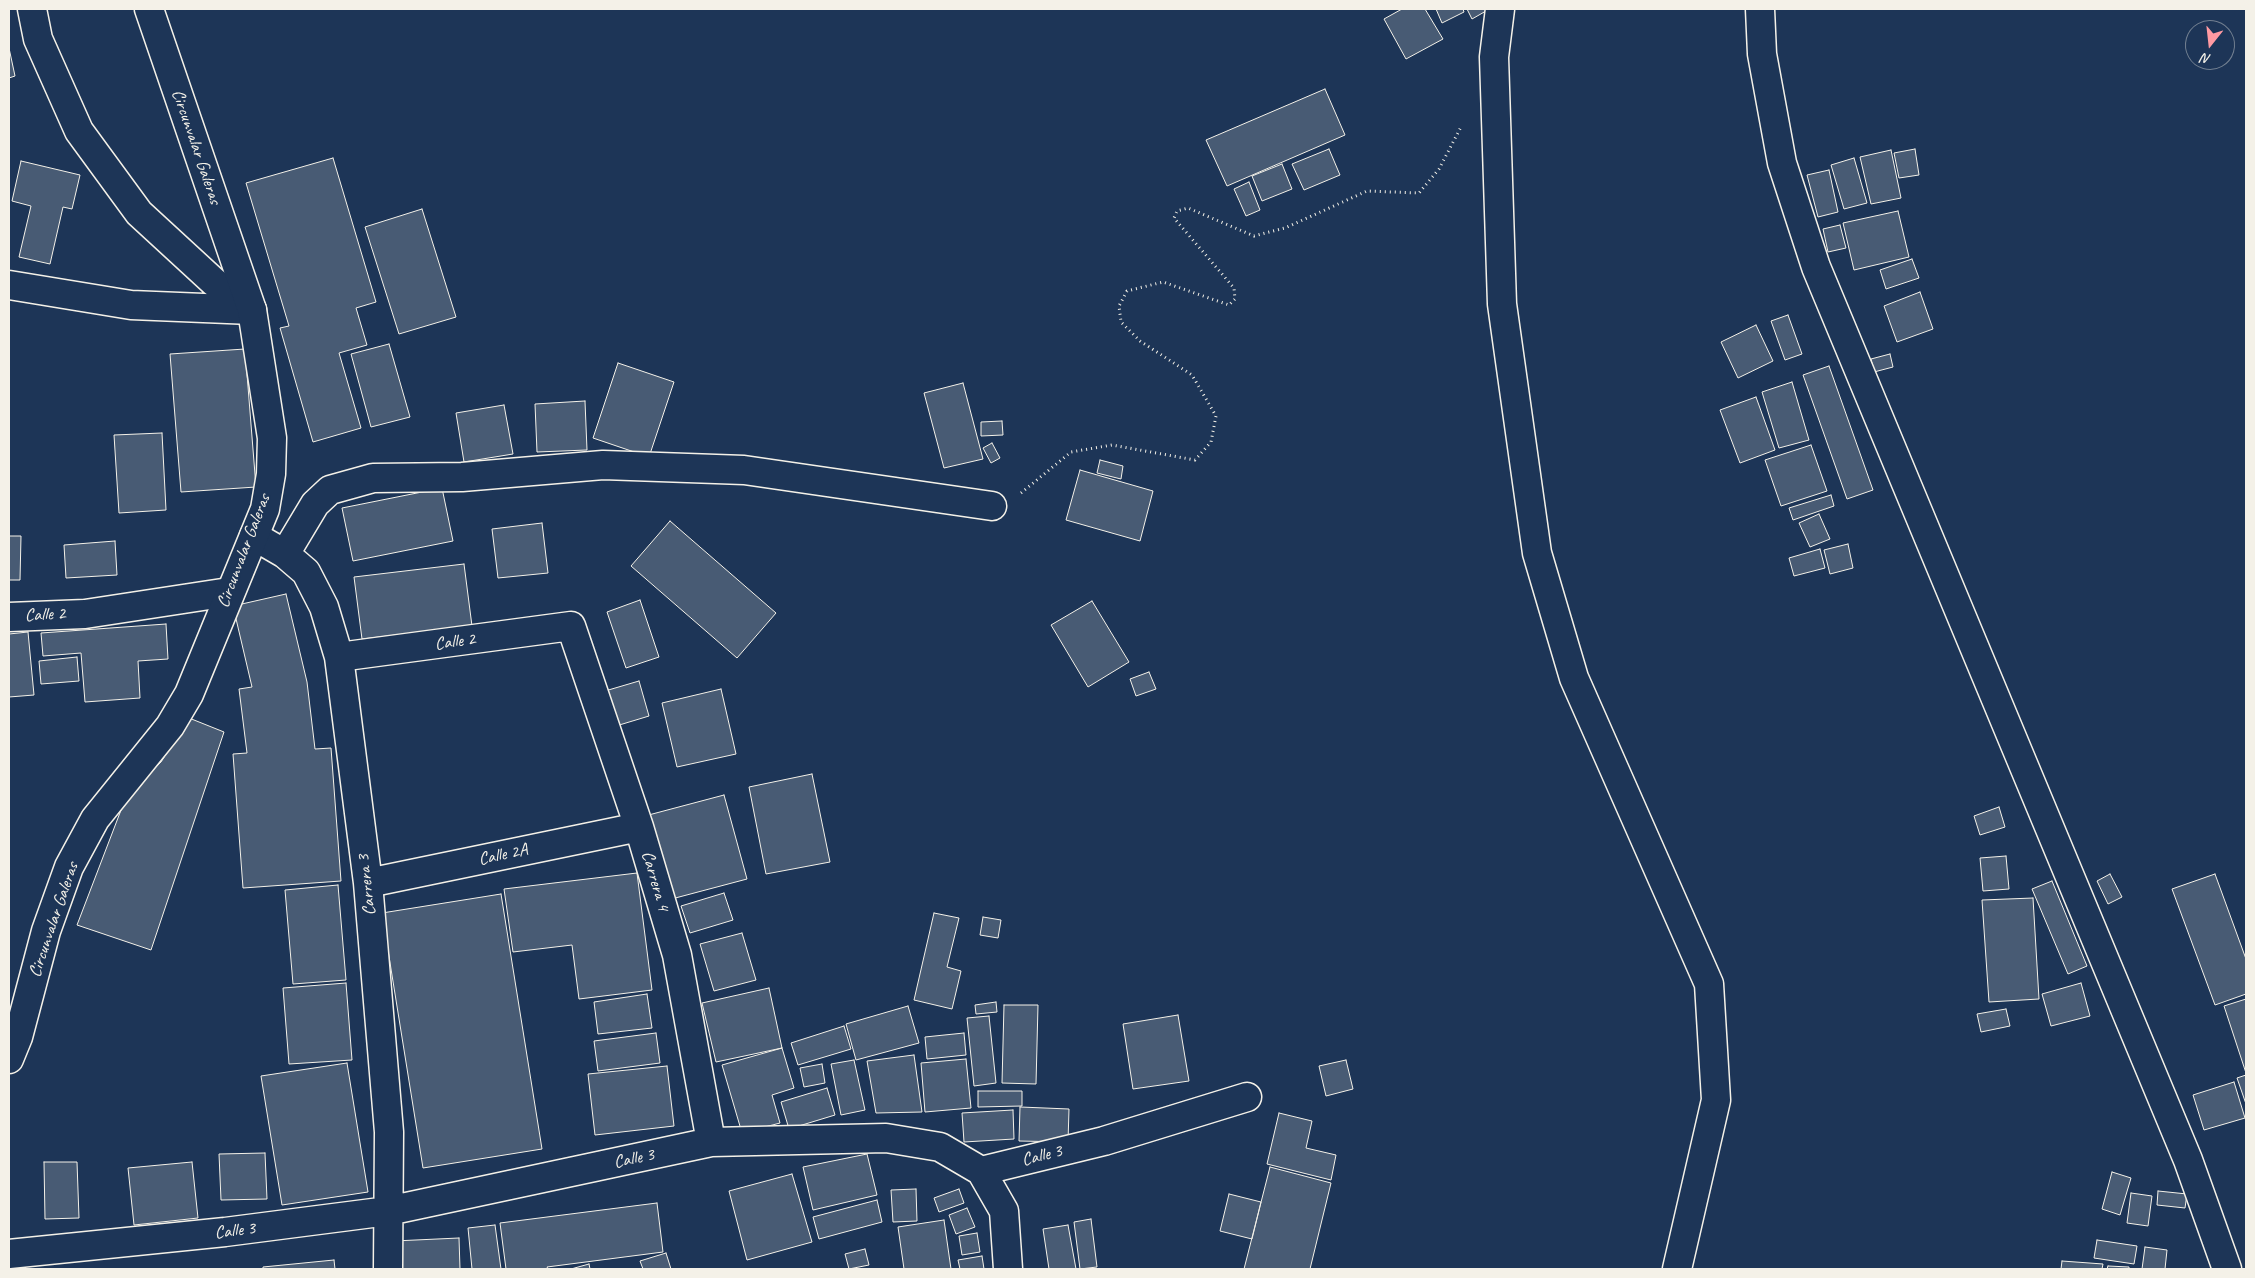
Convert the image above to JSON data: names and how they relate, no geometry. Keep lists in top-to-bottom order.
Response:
{
  "streets": {
    "street": [
      "Circunvalar Galeras",
      "Calle 2",
      "Calle 2A",
      "Carrera 4",
      "Carrera 3",
      "Calle 3"
    ]
  },
  "crossings": [
    ["Circunvalar Galeras", "Calle 2"],
    ["Circunvalar Galeras", "Carrera 3"],
    ["Calle 2", "Carrera 4"],
    ["Calle 2", "Carrera 3"],
    ["Calle 2A", "Carrera 4"],
    ["Calle 2A", "Carrera 3"],
    ["Carrera 4", "Calle 3"],
    ["Carrera 3", "Calle 3"]
  ],
  "north": "bottom"
}
